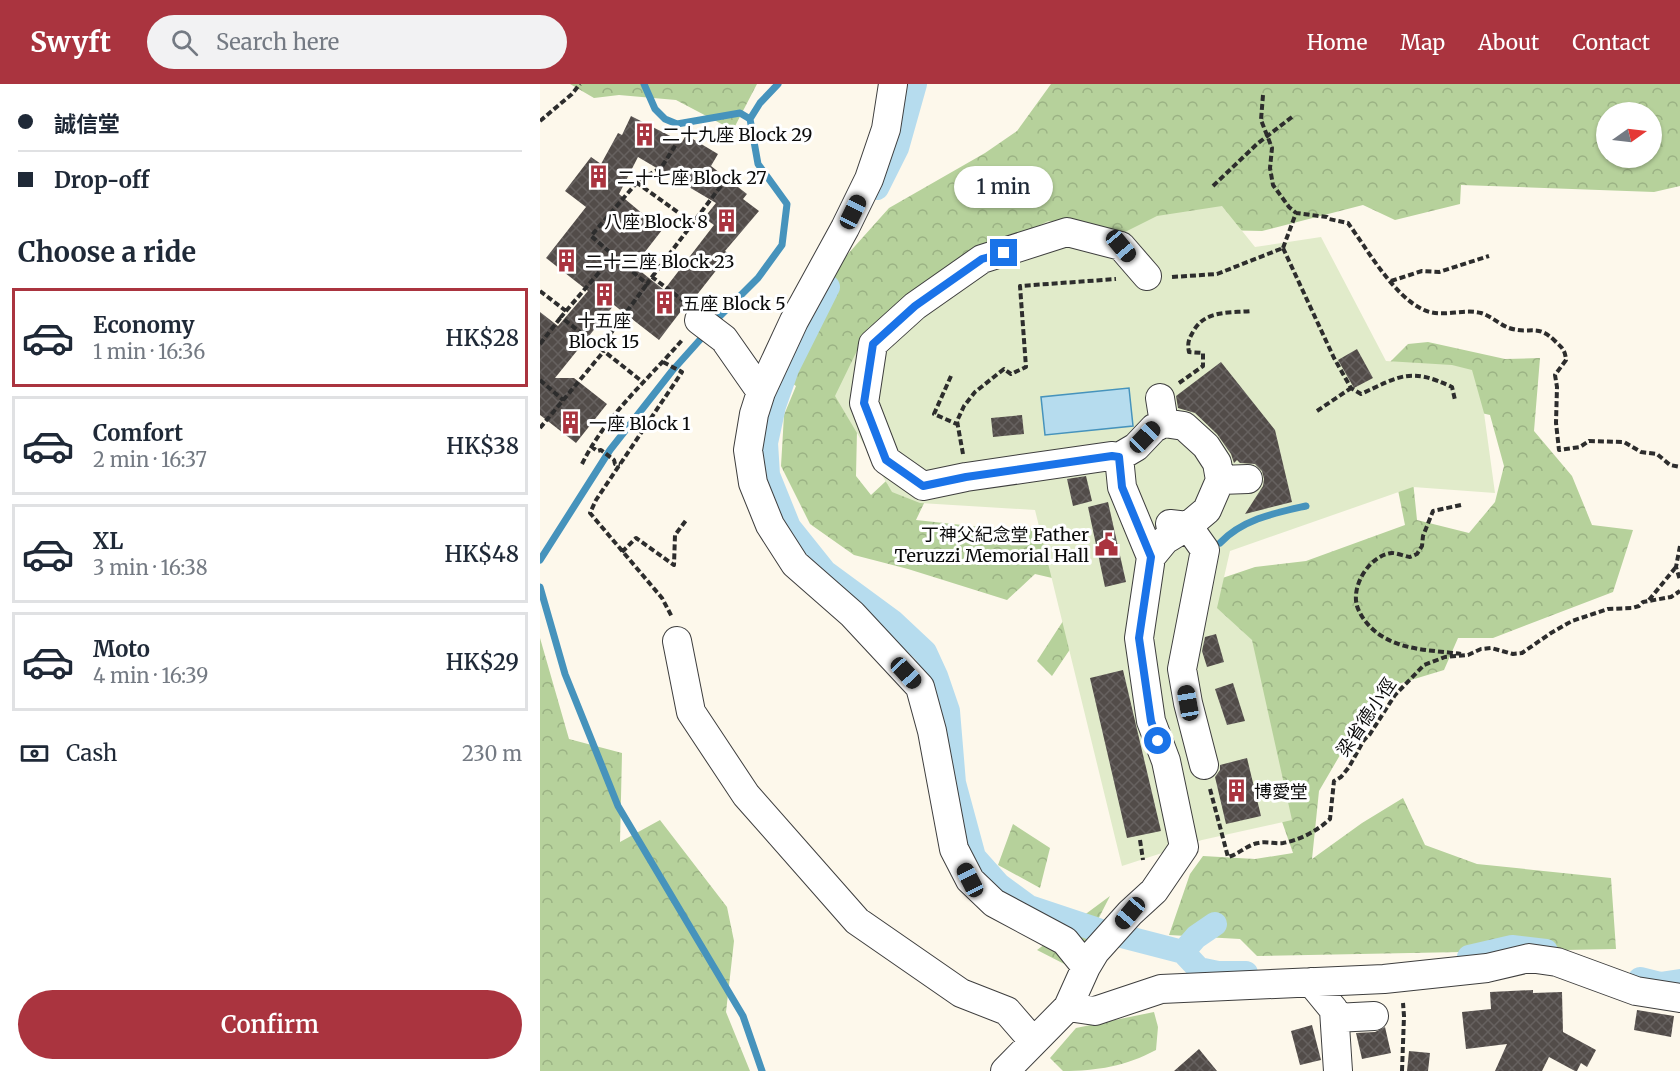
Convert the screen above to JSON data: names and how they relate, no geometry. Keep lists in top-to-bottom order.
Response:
{
  "streets": {
    "path": ["梁省德小徑"]
  },
  "places": {
    "building": [
      "二十九座 Block 29",
      "二十七座 Block 27",
      "八座 Block 8",
      "二十三座 Block 23",
      "十五座 Block 15",
      "五座 Block 5",
      "一座 Block 1",
      "博愛堂"
    ],
    "public building": ["丁神父紀念堂 Father Teruzzi Memorial Hall"]
  },
  "north": "right",
  "page": {
    "header": "Swyft",
    "search": "Search here",
    "nav": [
      "Home",
      "Map",
      "About",
      "Contact"
    ],
    "banner": ["誠信堂", "Drop-off"],
    "bubble": "1 min",
    "heading": "Choose a ride",
    "list": [
      {
        "name": "Economy",
        "note": "1 min · 16:36",
        "value": "HK$28"
      },
      {
        "name": "Comfort",
        "note": "2 min · 16:37",
        "value": "HK$38"
      },
      {
        "name": "XL",
        "note": "3 min · 16:38",
        "value": "HK$48"
      },
      {
        "name": "Moto",
        "note": "4 min · 16:39",
        "value": "HK$29"
      }
    ],
    "pay": ["Cash", "230 m"],
    "buttons": "Confirm"
  }
}
